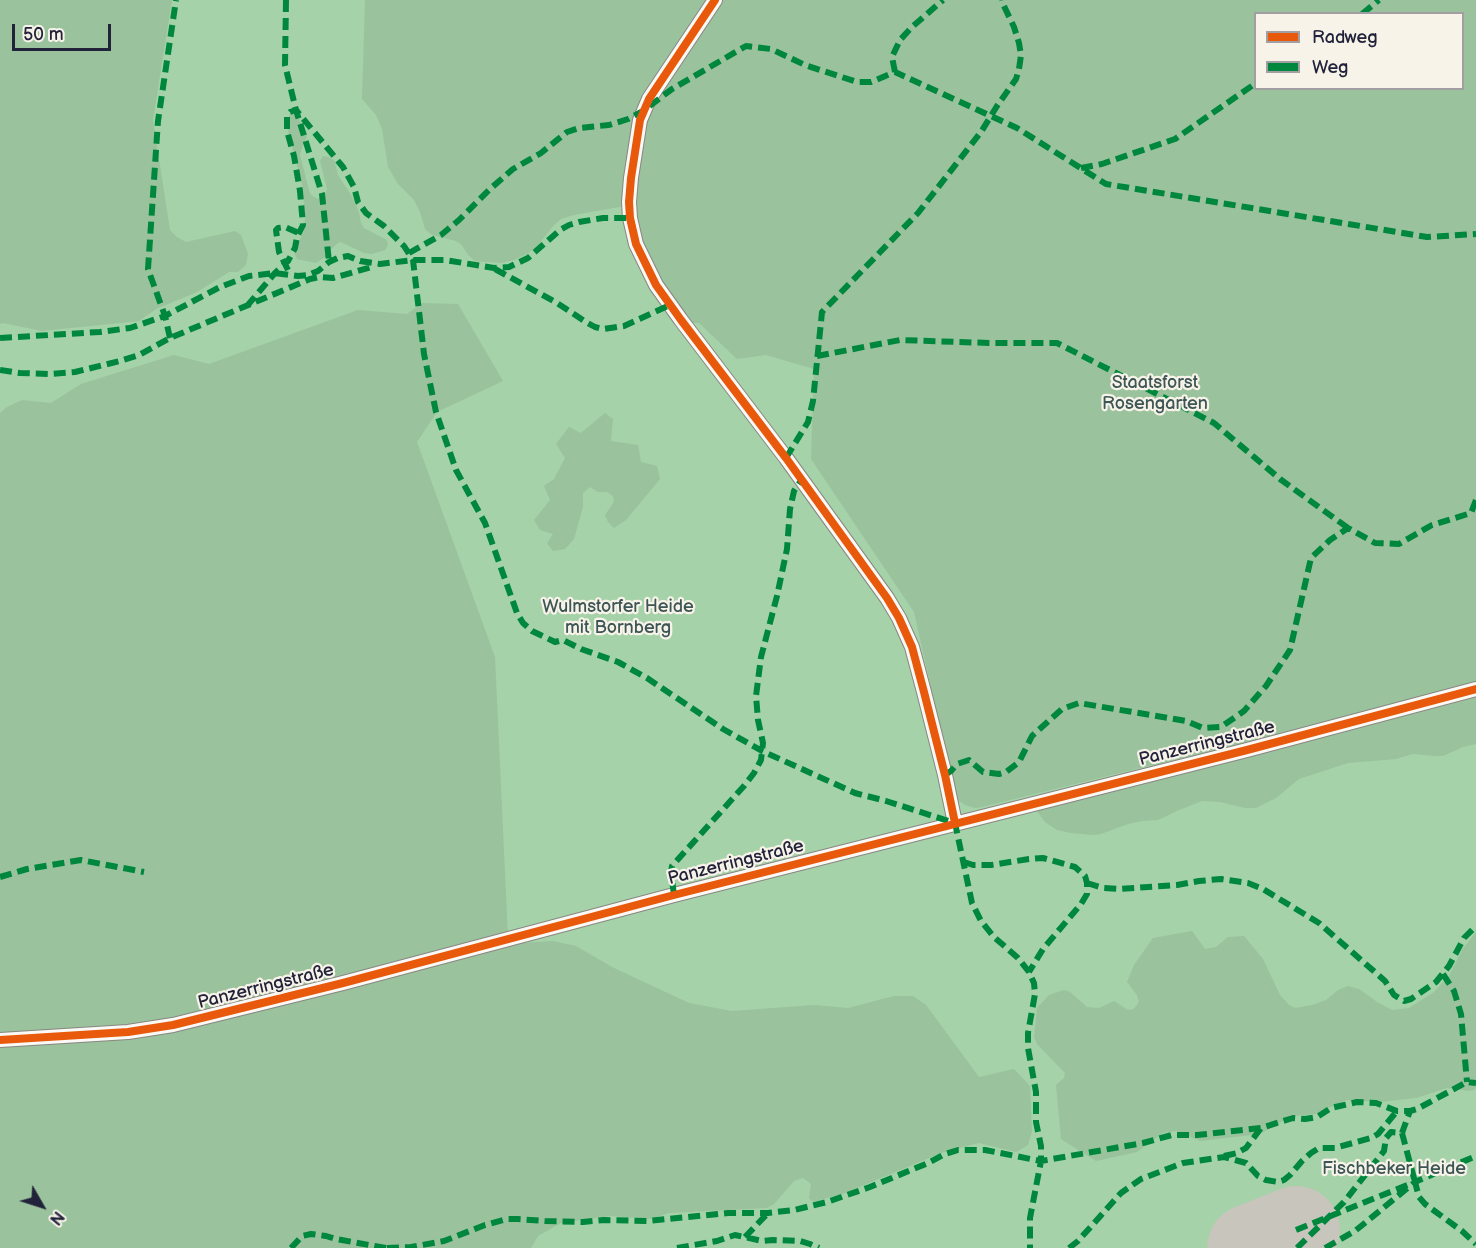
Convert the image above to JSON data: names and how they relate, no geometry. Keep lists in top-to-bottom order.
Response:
{
  "streets": {
    "street": ["Panzerringstraße"]
  },
  "parks": ["Staatsforst Rosengarten", "Wulmstorfer Heide mit Bornberg", "Fischbeker Heide"],
  "legend": ["Radweg", "Weg"],
  "scale_bar": "50 m",
  "north": "bottom right"
}
